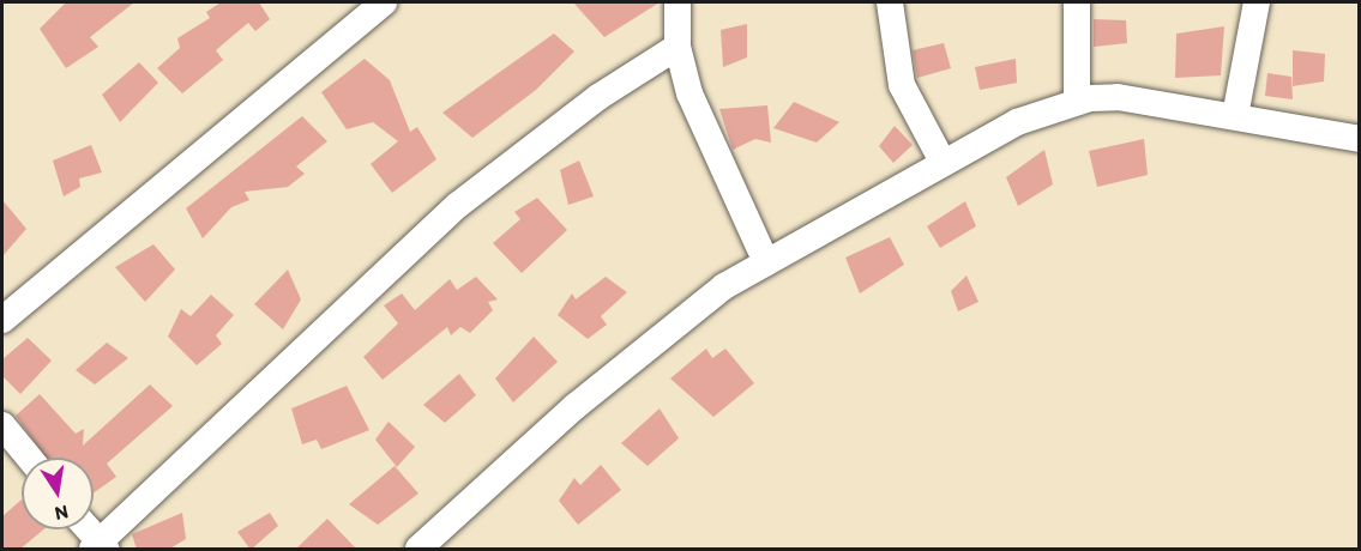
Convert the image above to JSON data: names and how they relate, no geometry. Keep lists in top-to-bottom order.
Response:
{
  "north": "bottom"
}
